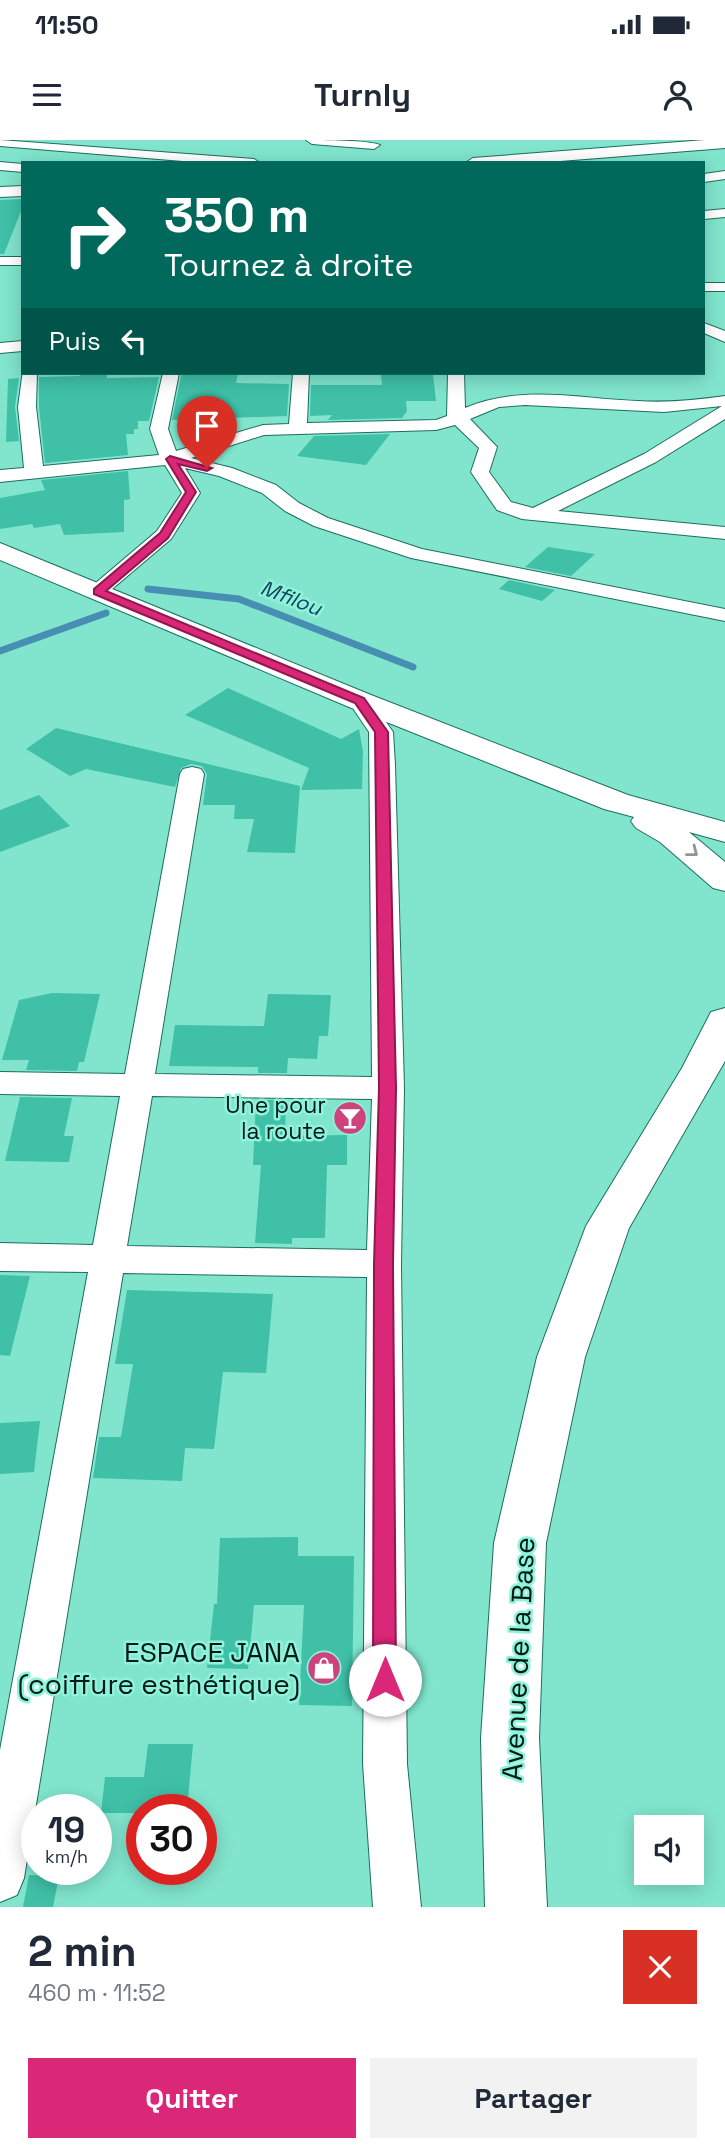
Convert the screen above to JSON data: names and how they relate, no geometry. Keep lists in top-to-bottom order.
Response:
{
  "streets": {
    "main road": ["Avenue de la Base"]
  },
  "water": ["Mfilou"],
  "places": {
    "bar": ["Une pour la route"],
    "shop": ["ESPACE JANA (coiffure esthétique)"]
  },
  "page": {
    "status": "11:50",
    "header": "Turnly",
    "turn": ["350 m", "Tournez à droite"],
    "then": "Puis",
    "speed": "19 km/h",
    "limit": "30",
    "heading": ["2 min", "460 m · 11:52"],
    "buttons": ["Quitter", "Partager"]
  }
}
